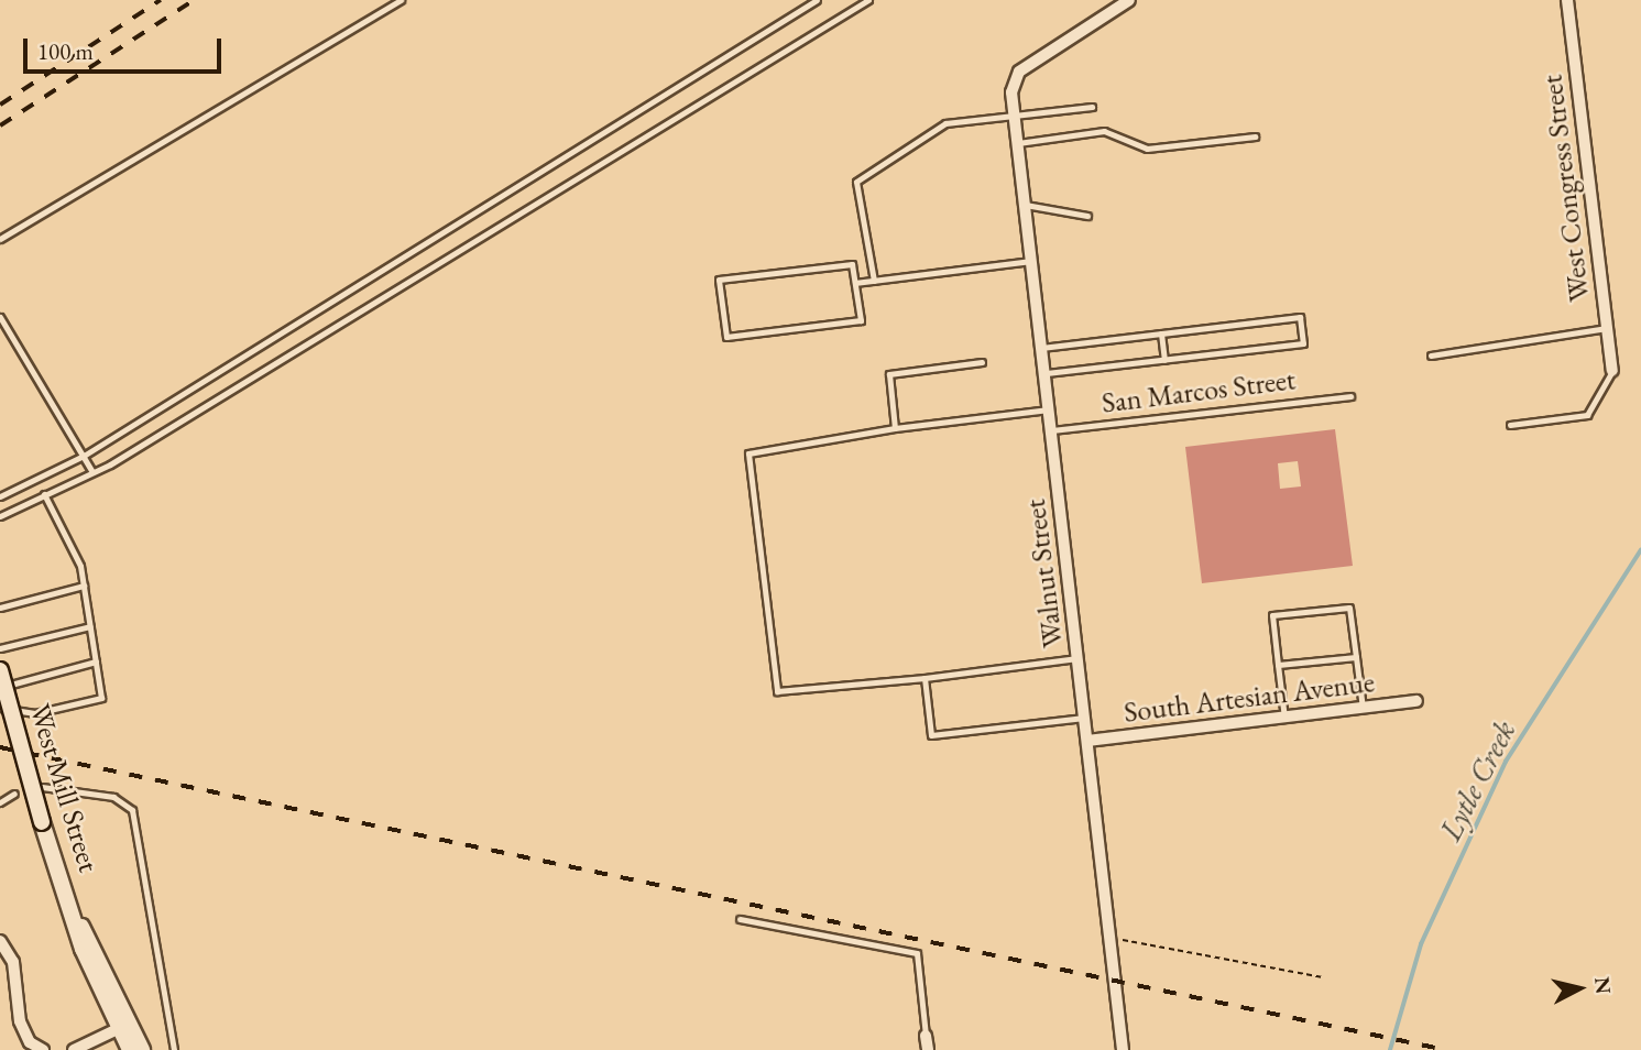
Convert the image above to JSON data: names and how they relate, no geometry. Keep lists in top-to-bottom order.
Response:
{
  "streets": {
    "main road": ["West Mill Street"],
    "street": ["West Congress Street", "Walnut Street", "South Artesian Avenue"],
    "lane": ["San Marcos Street"]
  },
  "crossings": [
    ["San Marcos Street", "Walnut Street"],
    ["Walnut Street", "South Artesian Avenue"]
  ],
  "water": ["Lytle Creek"],
  "scale_bar": "100 m",
  "north": "right"
}
